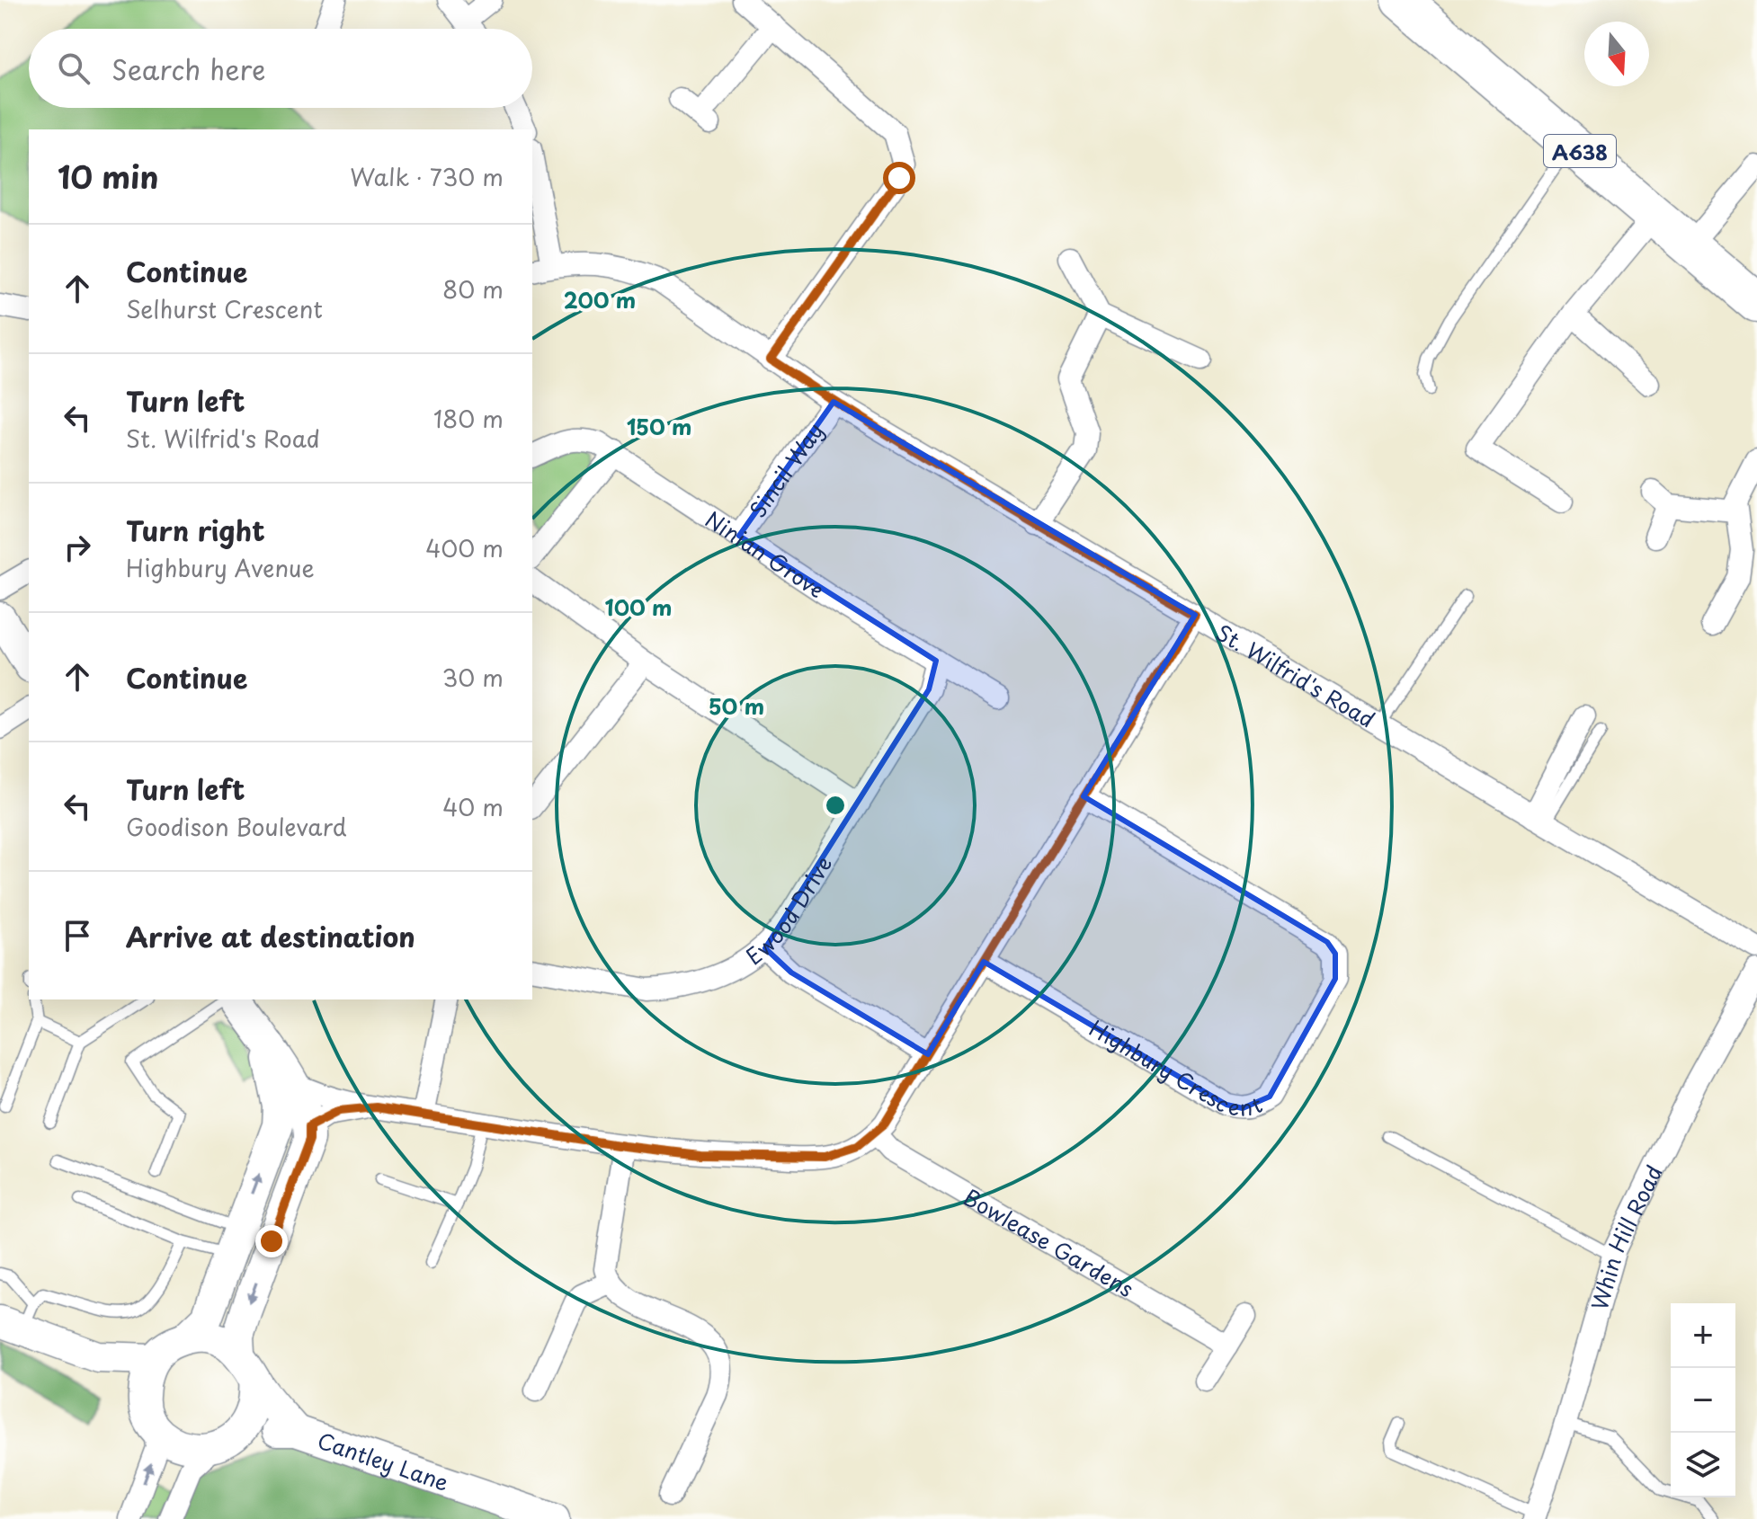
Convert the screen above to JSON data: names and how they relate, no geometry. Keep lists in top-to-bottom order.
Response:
{
  "streets": {
    "highway": ["A638"],
    "main road": ["Cantley Lane"],
    "street": [
      "Sincil Way",
      "Ninian Grove",
      "St. Wilfrid's Road",
      "Ewood Drive",
      "Highbury Crescent",
      "Whin Hill Road",
      "Bowlease Gardens"
    ]
  },
  "crossings": [
    ["Sincil Way", "Ninian Grove"],
    ["Sincil Way", "St. Wilfrid's Road"],
    ["Ninian Grove", "Ewood Drive"]
  ],
  "north": "bottom",
  "page": {
    "search": "Search here",
    "heading": ["10 min", "Walk · 730 m"],
    "list": [
      ["Continue", "Selhurst Crescent", "80 m"],
      ["Turn left", "St. Wilfrid's Road", "180 m"],
      ["Turn right", "Highbury Avenue", "400 m"],
      ["Continue", "30 m"],
      ["Turn left", "Goodison Boulevard", "40 m"],
      "Arrive at destination"
    ],
    "map_buttons": ["+", "−"]
  },
  "rings": [
    "200 m",
    "150 m",
    "100 m",
    "50 m"
  ]
}
